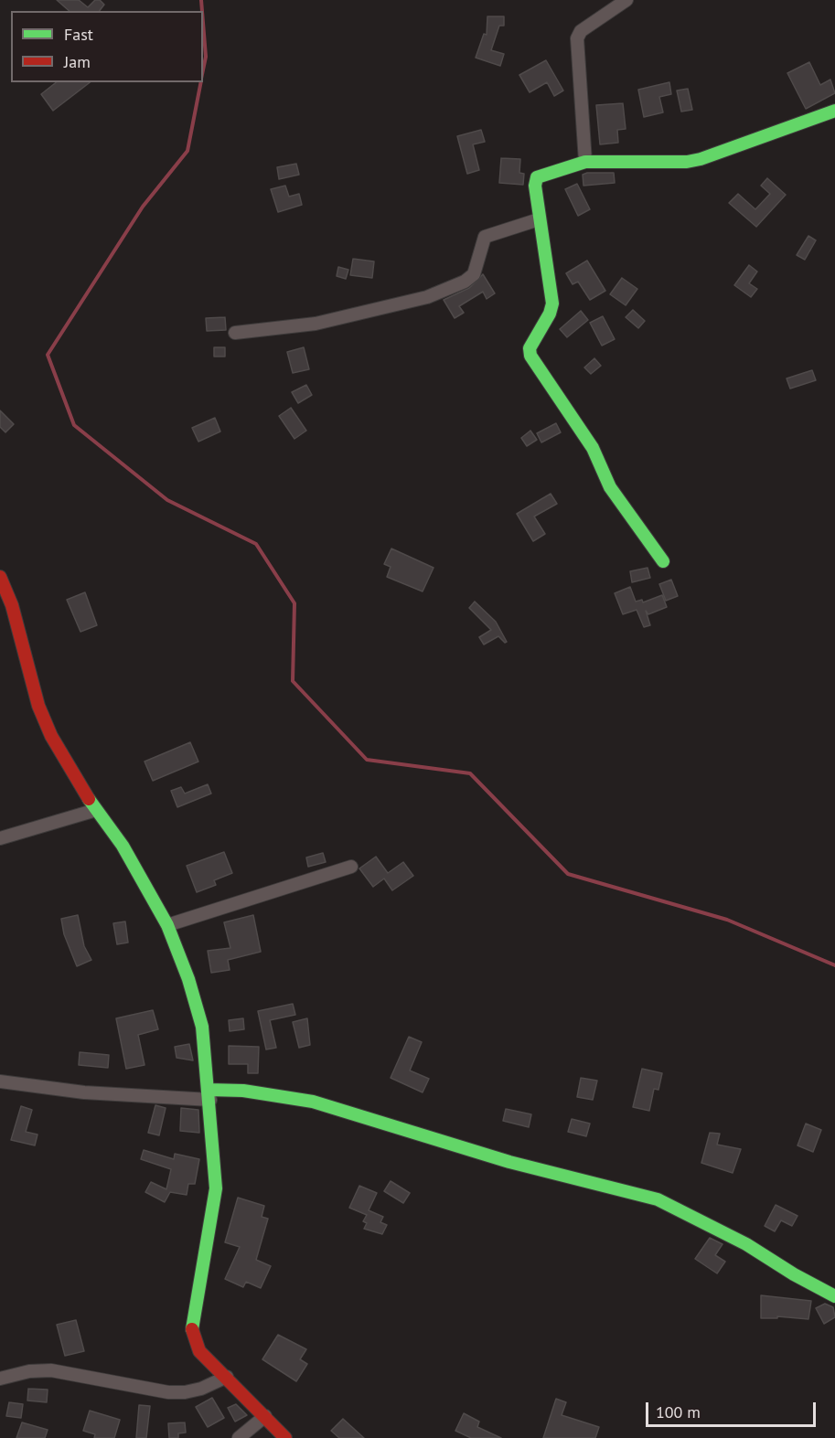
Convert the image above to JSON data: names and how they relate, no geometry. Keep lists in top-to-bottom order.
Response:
{
  "legend": ["Fast", "Jam"],
  "scale_bar": "100 m"
}
